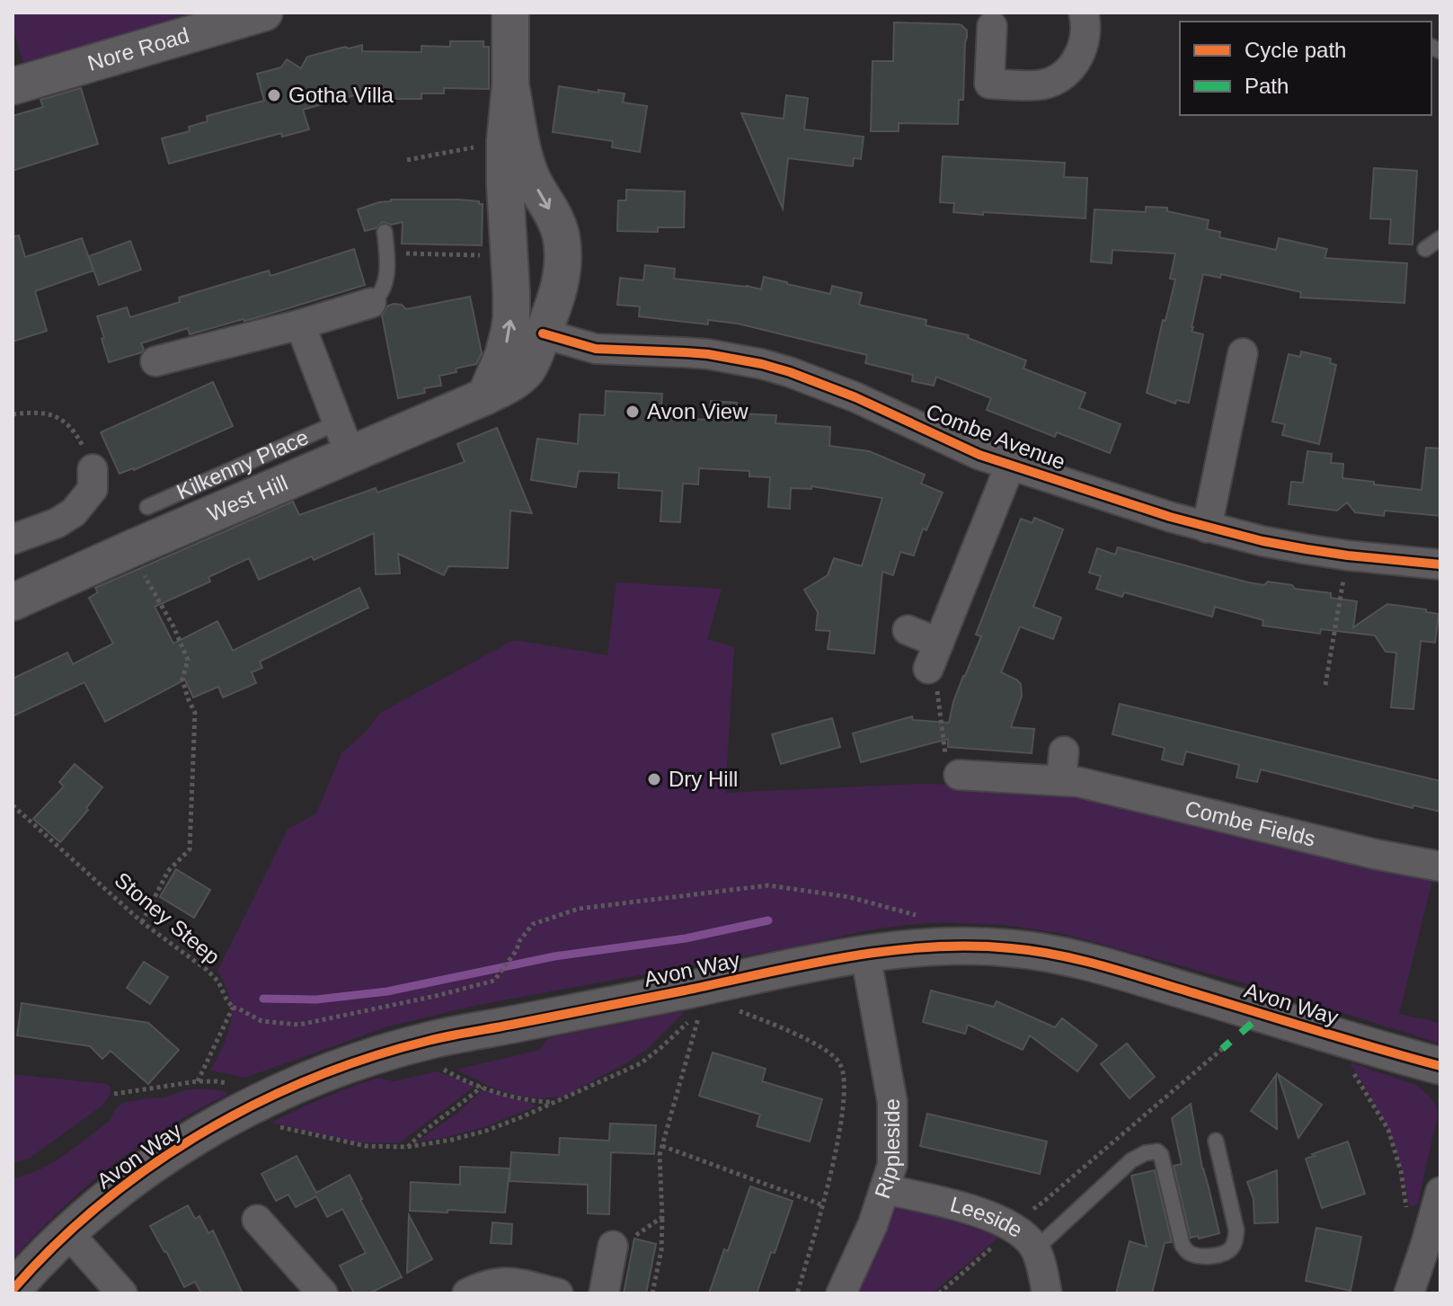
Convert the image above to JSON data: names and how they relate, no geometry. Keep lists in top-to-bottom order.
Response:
{
  "streets": {
    "street": [
      "Nore Road",
      "Combe Avenue",
      "Kilkenny Place",
      "West Hill",
      "Combe Fields",
      "Avon Way",
      "Rippleside",
      "Leeside"
    ],
    "path": ["Stoney Steep"]
  },
  "crossings": [
    ["Combe Avenue", "West Hill"],
    ["Kilkenny Place", "West Hill"],
    ["Avon Way", "Rippleside"],
    ["Rippleside", "Leeside"]
  ],
  "places": ["Gotha Villa", "Avon View", "Dry Hill"],
  "legend": ["Cycle path", "Path"]
}
